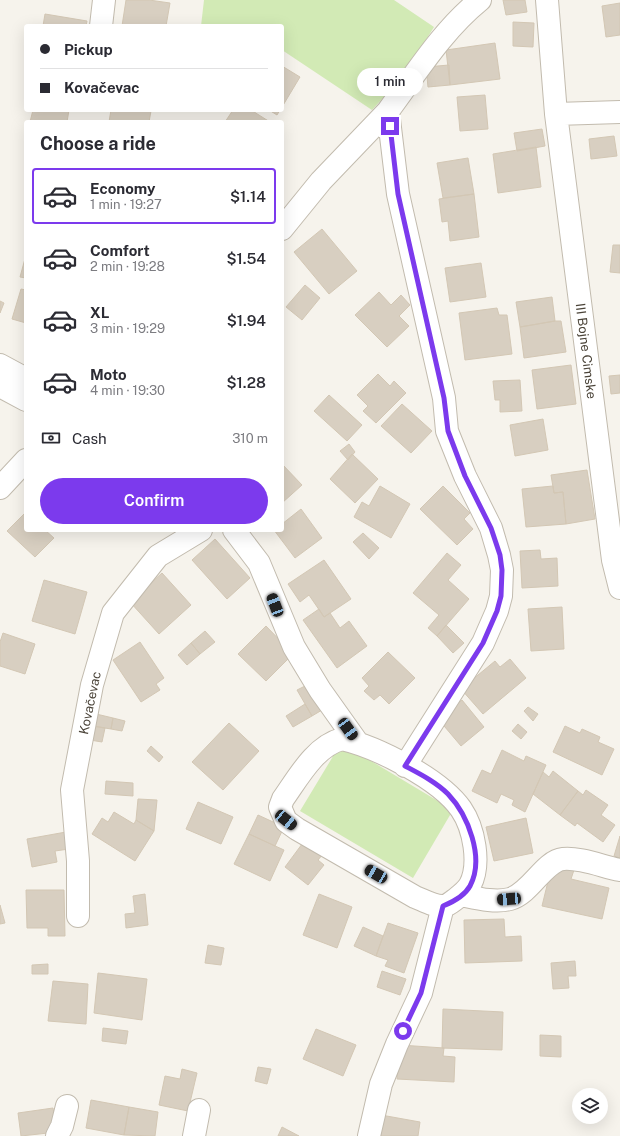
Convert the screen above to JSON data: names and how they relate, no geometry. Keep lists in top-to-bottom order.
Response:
{
  "streets": {
    "street": ["III Bojne Cimske", "Kovačevac"]
  },
  "page": {
    "banner": ["Pickup", "Kovačevac"],
    "bubble": "1 min",
    "heading": "Choose a ride",
    "list": [
      {
        "name": "Economy",
        "note": "1 min · 19:27",
        "value": "$1.14"
      },
      {
        "name": "Comfort",
        "note": "2 min · 19:28",
        "value": "$1.54"
      },
      {
        "name": "XL",
        "note": "3 min · 19:29",
        "value": "$1.94"
      },
      {
        "name": "Moto",
        "note": "4 min · 19:30",
        "value": "$1.28"
      }
    ],
    "pay": ["Cash", "310 m"],
    "buttons": "Confirm"
  }
}
